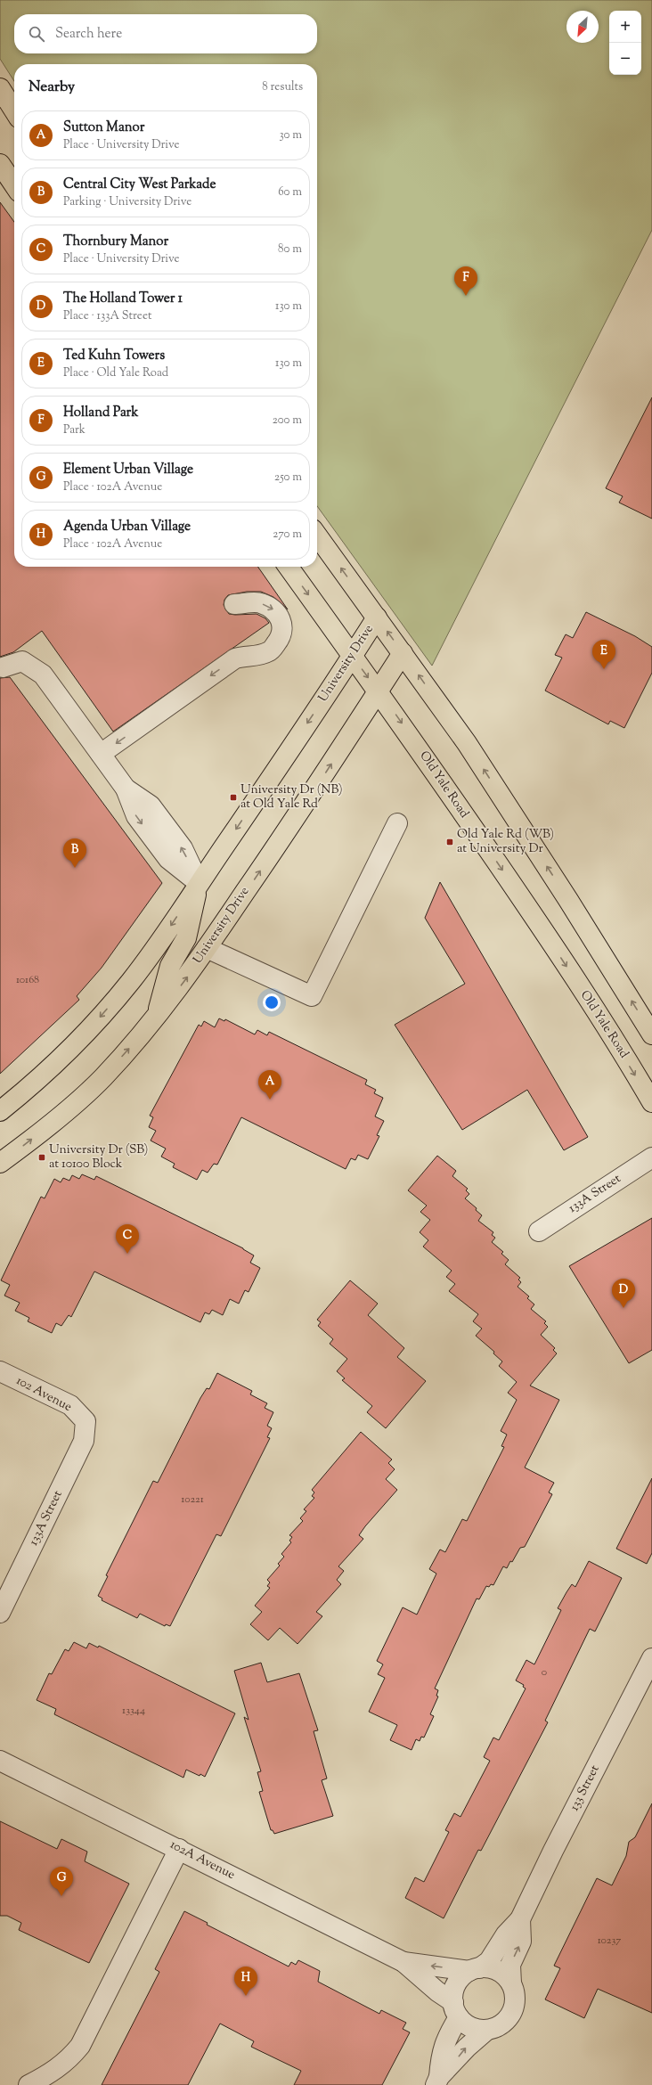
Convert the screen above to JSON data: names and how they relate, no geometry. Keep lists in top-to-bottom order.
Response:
{
  "streets": {
    "main road": ["University Drive", "Old Yale Road"],
    "street": [
      "133A Street",
      "102 Avenue",
      "133 Street",
      "102A Avenue"
    ]
  },
  "crossings": [
    ["University Drive", "Old Yale Road"],
    ["133A Street", "102 Avenue"],
    ["133 Street", "102A Avenue"]
  ],
  "places": {
    "transit": ["University Dr (NB) at Old Yale Rd", "Old Yale Rd (WB) at University Dr", "University Dr (SB) at 10100 Block"]
  },
  "house_numbers": [
    "10168",
    "10221",
    "0",
    "13344",
    "10237"
  ],
  "north": "bottom left",
  "page": {
    "map_buttons": ["+", "−"],
    "search": "Search here",
    "heading": ["Nearby", "8 results"],
    "list": [
      {
        "mark": "A",
        "name": "Sutton Manor",
        "note": "Place · University Drive",
        "value": "30 m"
      },
      {
        "mark": "B",
        "name": "Central City West Parkade",
        "note": "Parking · University Drive",
        "value": "60 m"
      },
      {
        "mark": "C",
        "name": "Thornbury Manor",
        "note": "Place · University Drive",
        "value": "80 m"
      },
      {
        "mark": "D",
        "name": "The Holland Tower 1",
        "note": "Place · 133A Street",
        "value": "130 m"
      },
      {
        "mark": "E",
        "name": "Ted Kuhn Towers",
        "note": "Place · Old Yale Road",
        "value": "130 m"
      },
      {
        "mark": "F",
        "name": "Holland Park",
        "note": "Park",
        "value": "200 m"
      },
      {
        "mark": "G",
        "name": "Element Urban Village",
        "note": "Place · 102A Avenue",
        "value": "250 m"
      },
      {
        "mark": "H",
        "name": "Agenda Urban Village",
        "note": "Place · 102A Avenue",
        "value": "270 m"
      }
    ],
    "pins": [
      "F",
      "E",
      "B",
      "A",
      "C",
      "D",
      "G",
      "H"
    ]
  }
}
